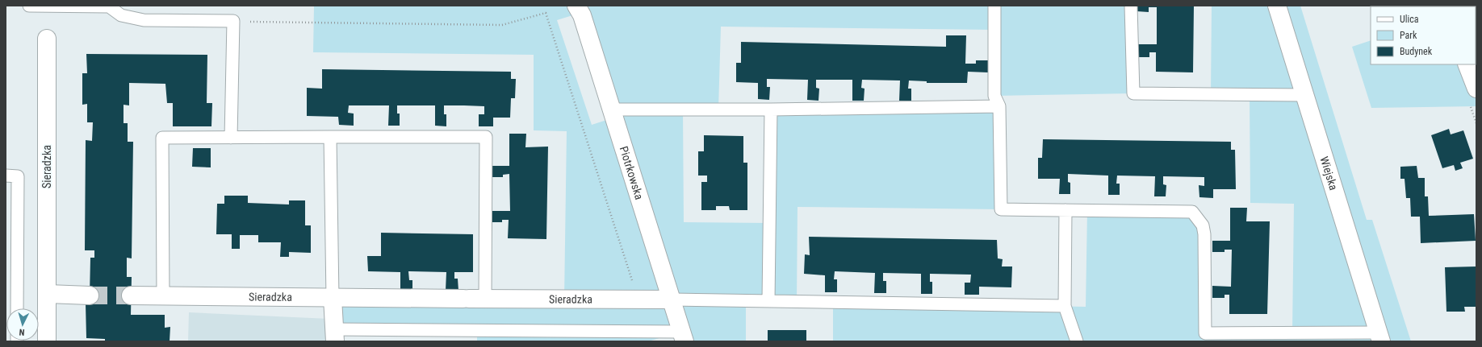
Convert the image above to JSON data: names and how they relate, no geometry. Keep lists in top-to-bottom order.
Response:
{
  "streets": {
    "street": ["Sieradzka", "Piotrkowska", "Wiejska"]
  },
  "crossings": [
    ["Sieradzka", "Piotrkowska"]
  ],
  "legend": ["Ulica", "Park", "Budynek"],
  "north": "bottom"
}
